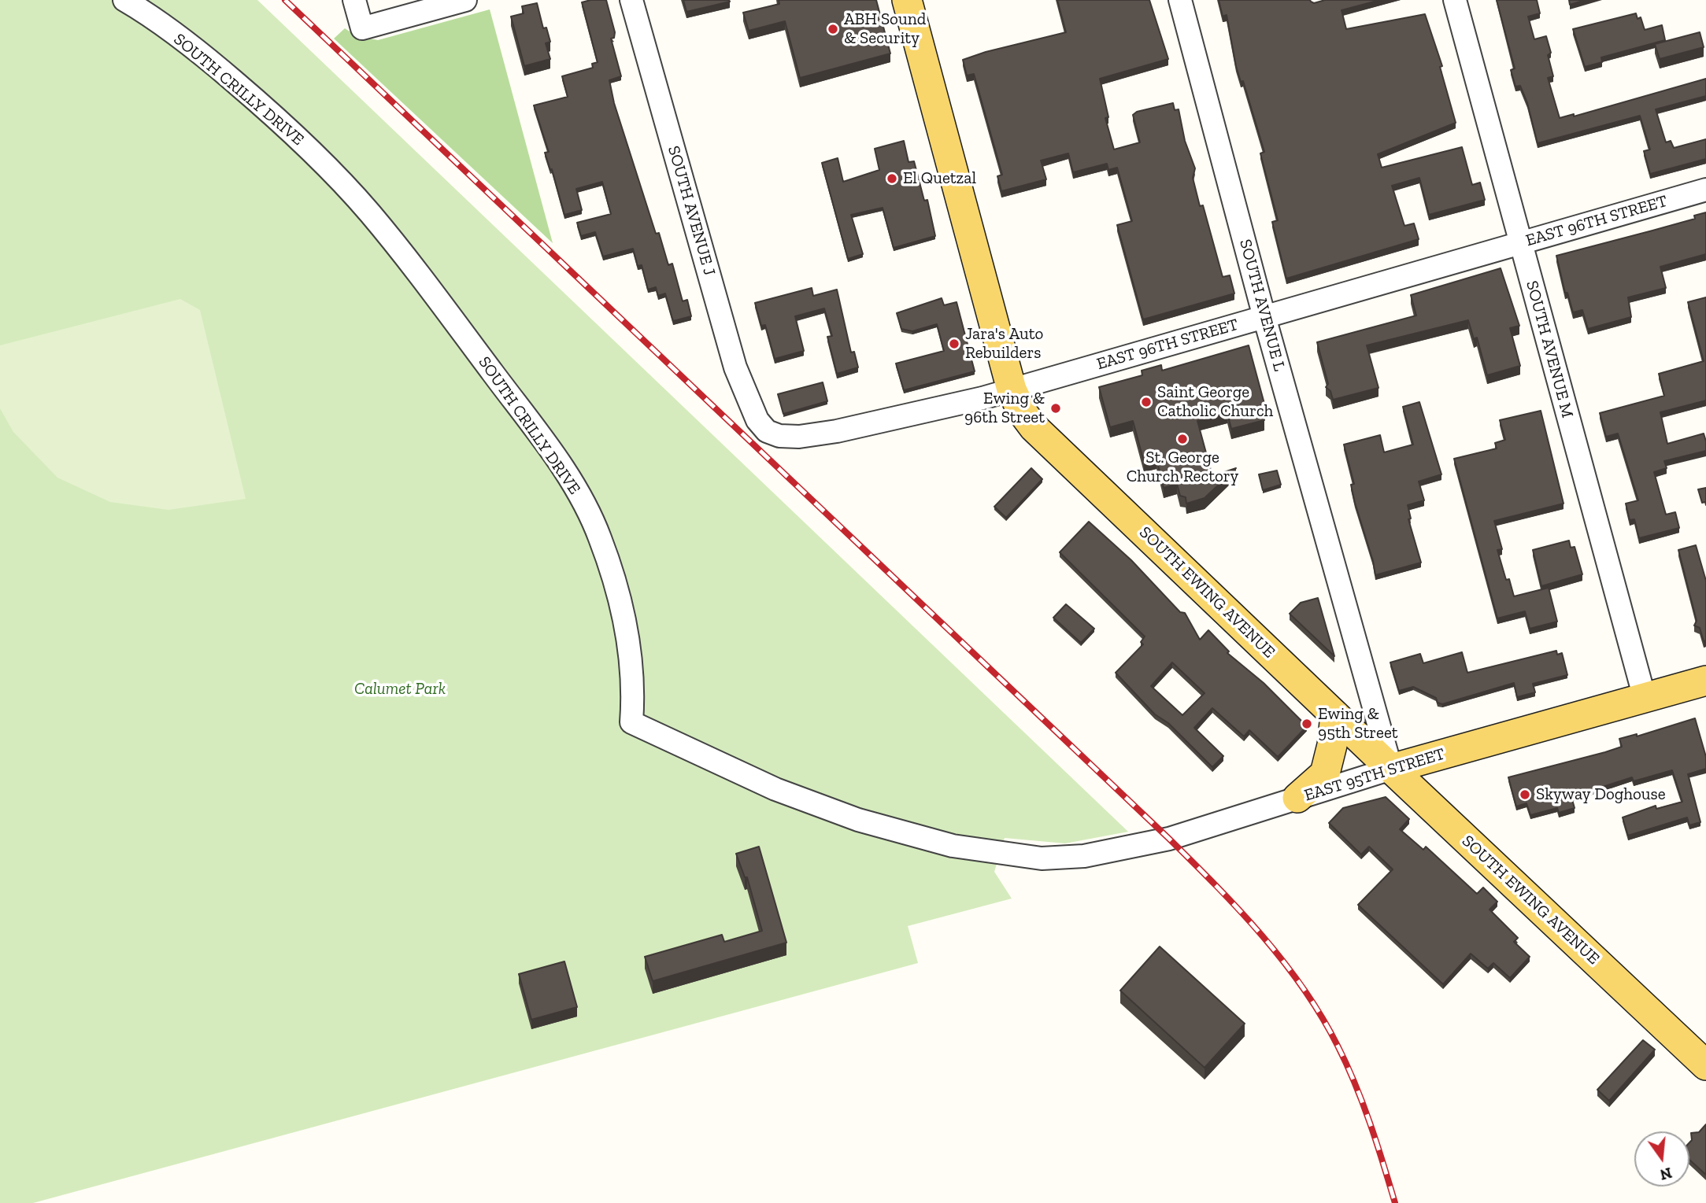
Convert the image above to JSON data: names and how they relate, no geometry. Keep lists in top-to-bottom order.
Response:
{
  "streets": {
    "main road": ["SOUTH EWING AVENUE", "EAST 95TH STREET"],
    "street": [
      "SOUTH CRILLY DRIVE",
      "SOUTH AVENUE J",
      "EAST 96TH STREET",
      "SOUTH AVENUE L",
      "SOUTH AVENUE M"
    ]
  },
  "crossings": [
    ["SOUTH CRILLY DRIVE", "EAST 95TH STREET"],
    ["SOUTH AVENUE J", "EAST 96TH STREET"],
    ["EAST 96TH STREET", "SOUTH AVENUE L"],
    ["EAST 96TH STREET", "SOUTH AVENUE M"],
    ["EAST 96TH STREET", "SOUTH EWING AVENUE"],
    ["SOUTH AVENUE L", "SOUTH EWING AVENUE"],
    ["SOUTH AVENUE L", "EAST 95TH STREET"],
    ["SOUTH AVENUE M", "EAST 95TH STREET"],
    ["SOUTH EWING AVENUE", "EAST 95TH STREET"]
  ],
  "parks": ["Calumet Park"],
  "places": [
    "ABH Sound & Security",
    "El Quetzal",
    "Jara's Auto Rebuilders",
    "Saint George Catholic Church",
    "Ewing & 96th Street",
    "St. George Church Rectory",
    "Ewing & 95th Street",
    "Skyway Doghouse"
  ],
  "north": "bottom"
}
